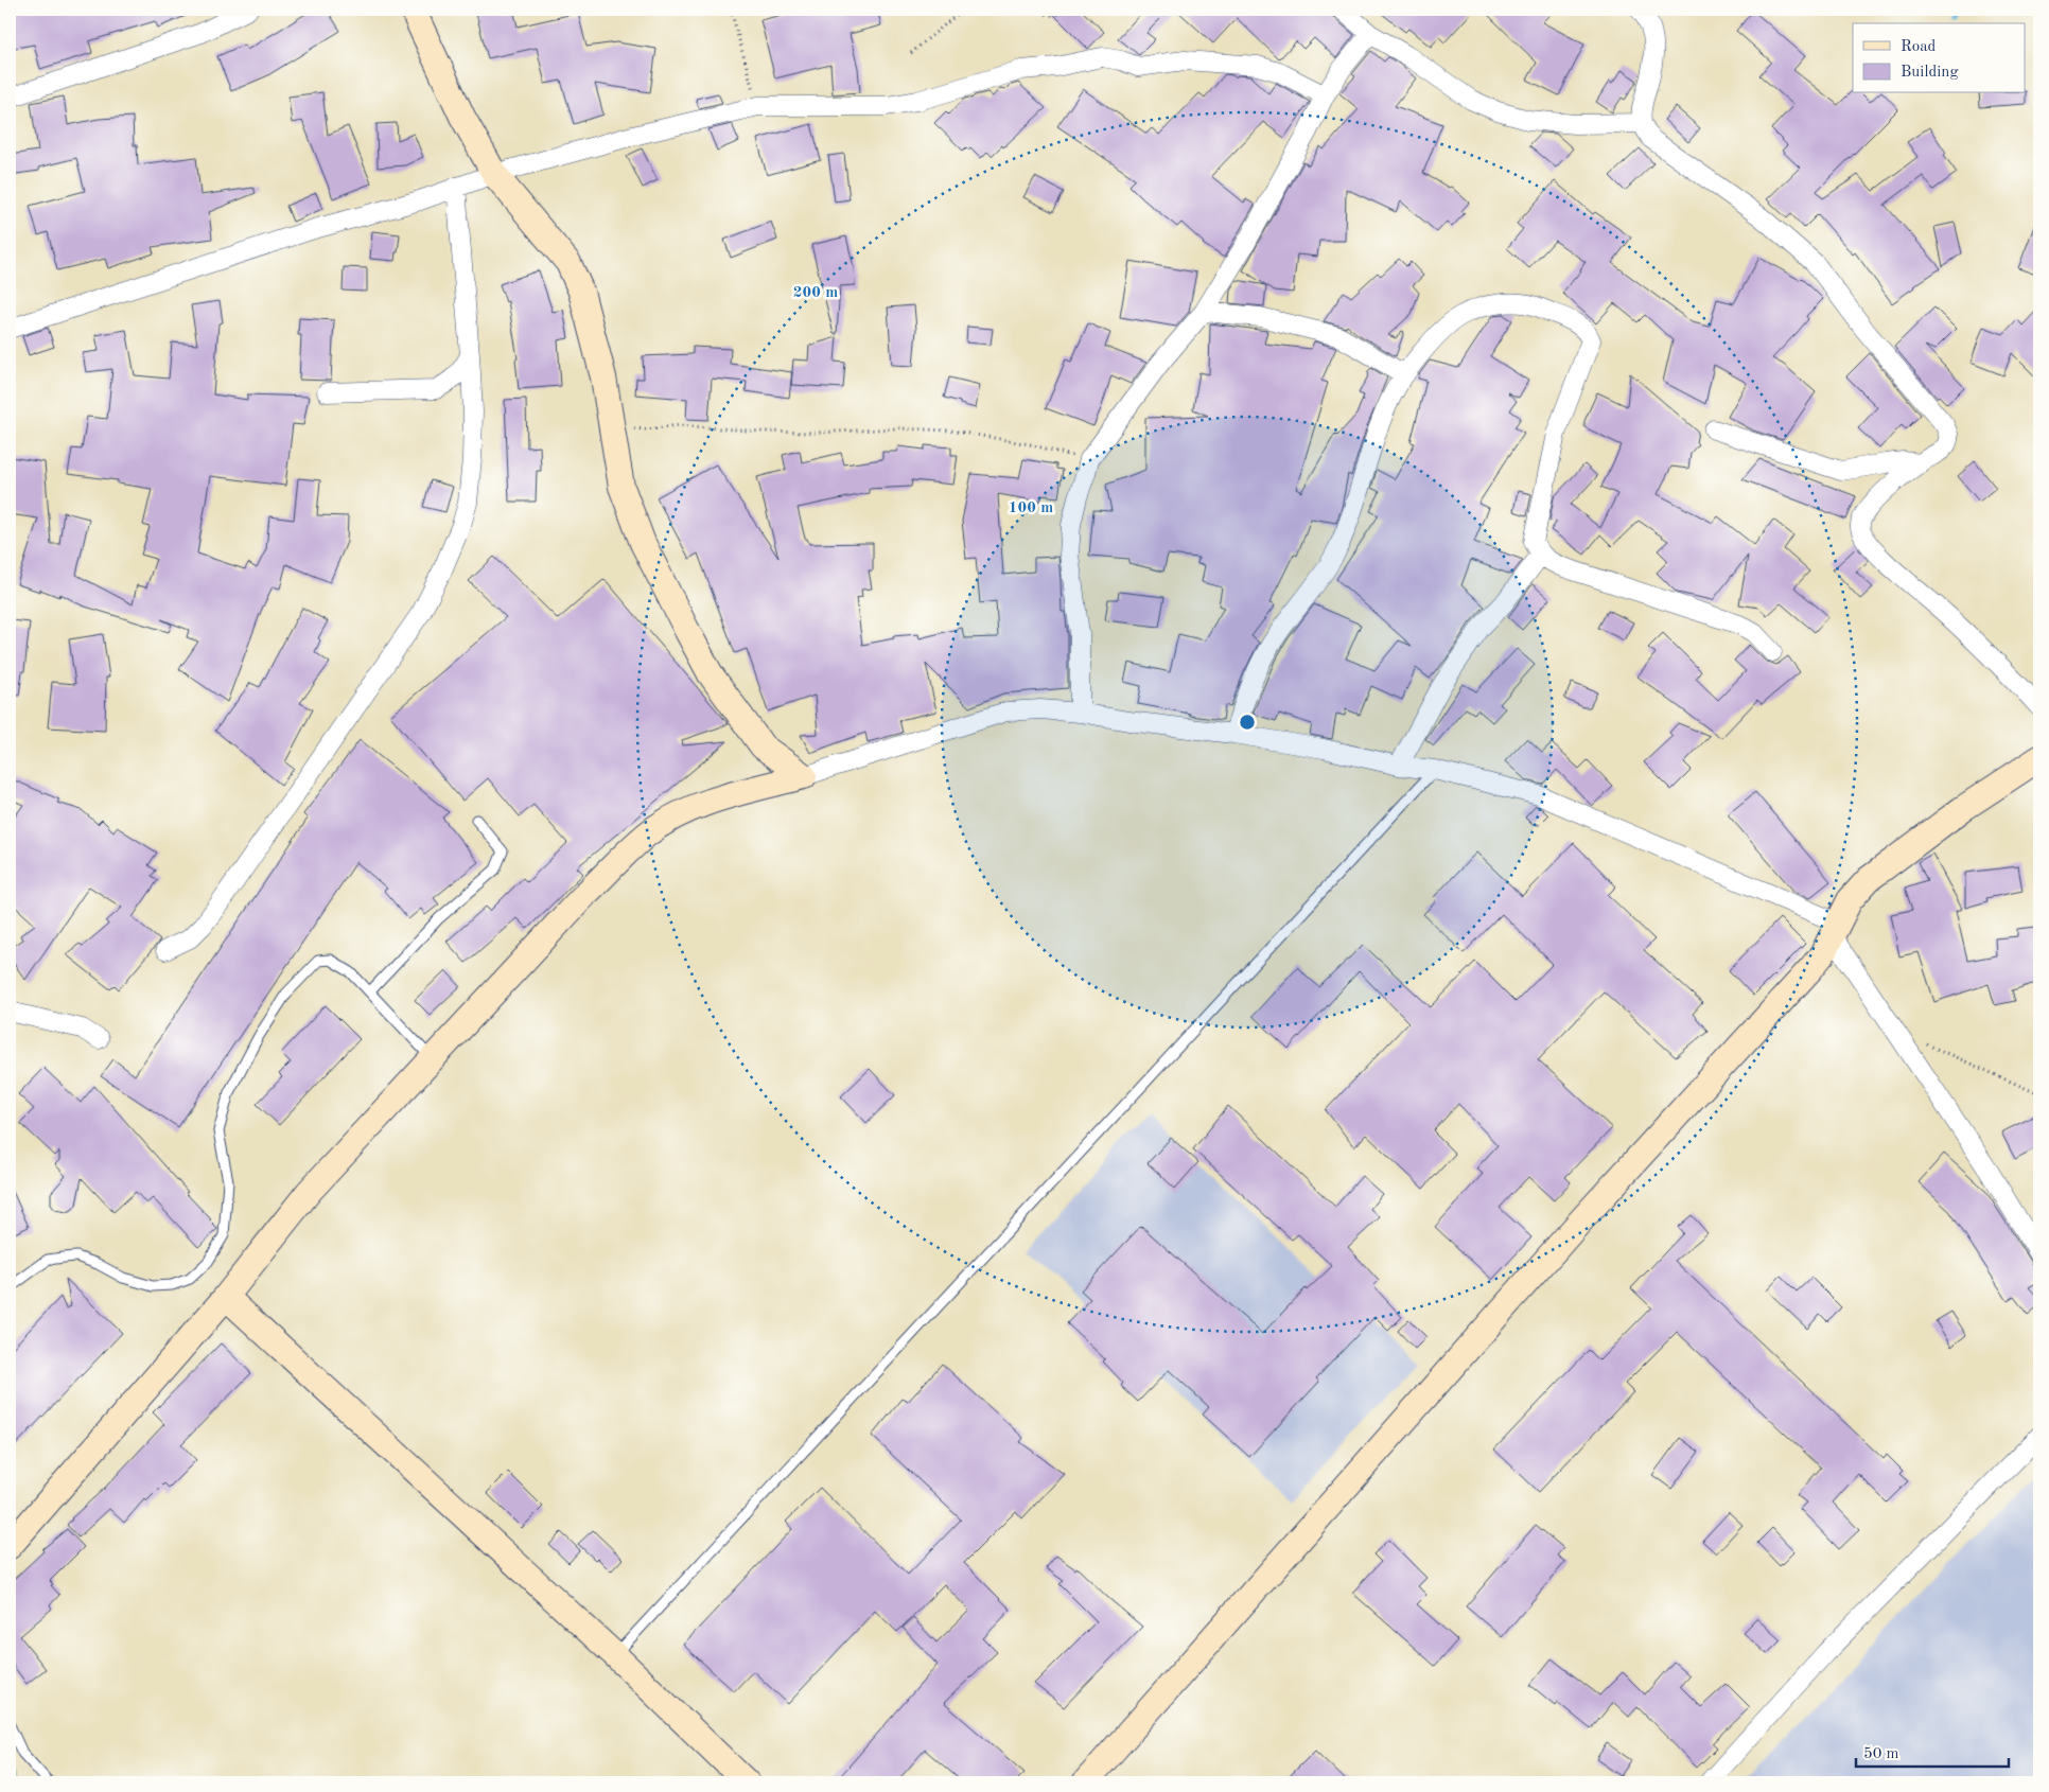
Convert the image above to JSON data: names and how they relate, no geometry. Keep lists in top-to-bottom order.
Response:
{
  "legend": ["Road", "Building"],
  "scale_bar": "50 m",
  "rings": ["200 m", "100 m"]
}
